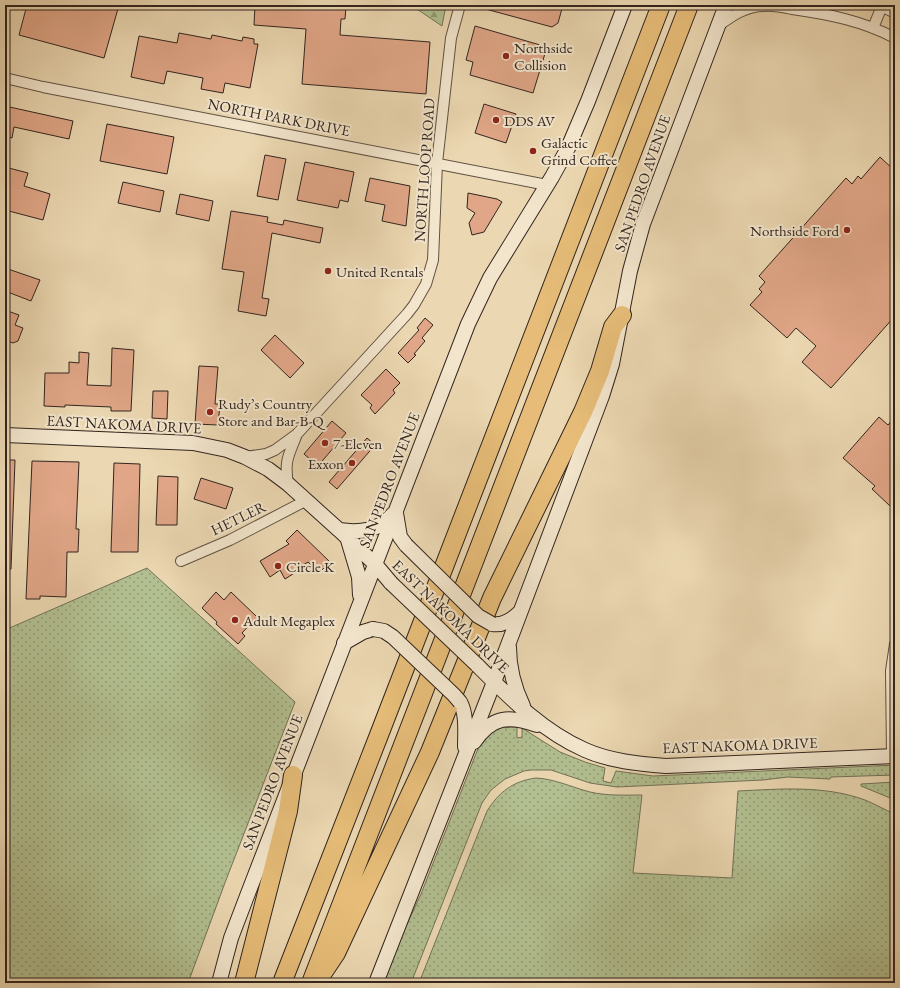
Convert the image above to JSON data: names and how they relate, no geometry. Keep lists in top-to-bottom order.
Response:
{
  "streets": {
    "main road": ["SAN PEDRO AVENUE", "EAST NAKOMA DRIVE"],
    "street": ["NORTH PARK DRIVE", "NORTH LOOP ROAD", "HETLER"]
  },
  "crossings": [
    ["NORTH PARK DRIVE", "NORTH LOOP ROAD"],
    ["NORTH PARK DRIVE", "SAN PEDRO AVENUE"],
    ["NORTH LOOP ROAD", "EAST NAKOMA DRIVE"],
    ["SAN PEDRO AVENUE", "EAST NAKOMA DRIVE"],
    ["EAST NAKOMA DRIVE", "HETLER"]
  ],
  "places": [
    "Northside Collision",
    "DDS AV",
    "Galactic Grind Coffee",
    "Northside Ford",
    "United Rentals",
    "Rudy’s Country Store and Bar-B-Q",
    "7-Eleven",
    "Exxon",
    "Circle K",
    "Adult Megaplex"
  ]
}
